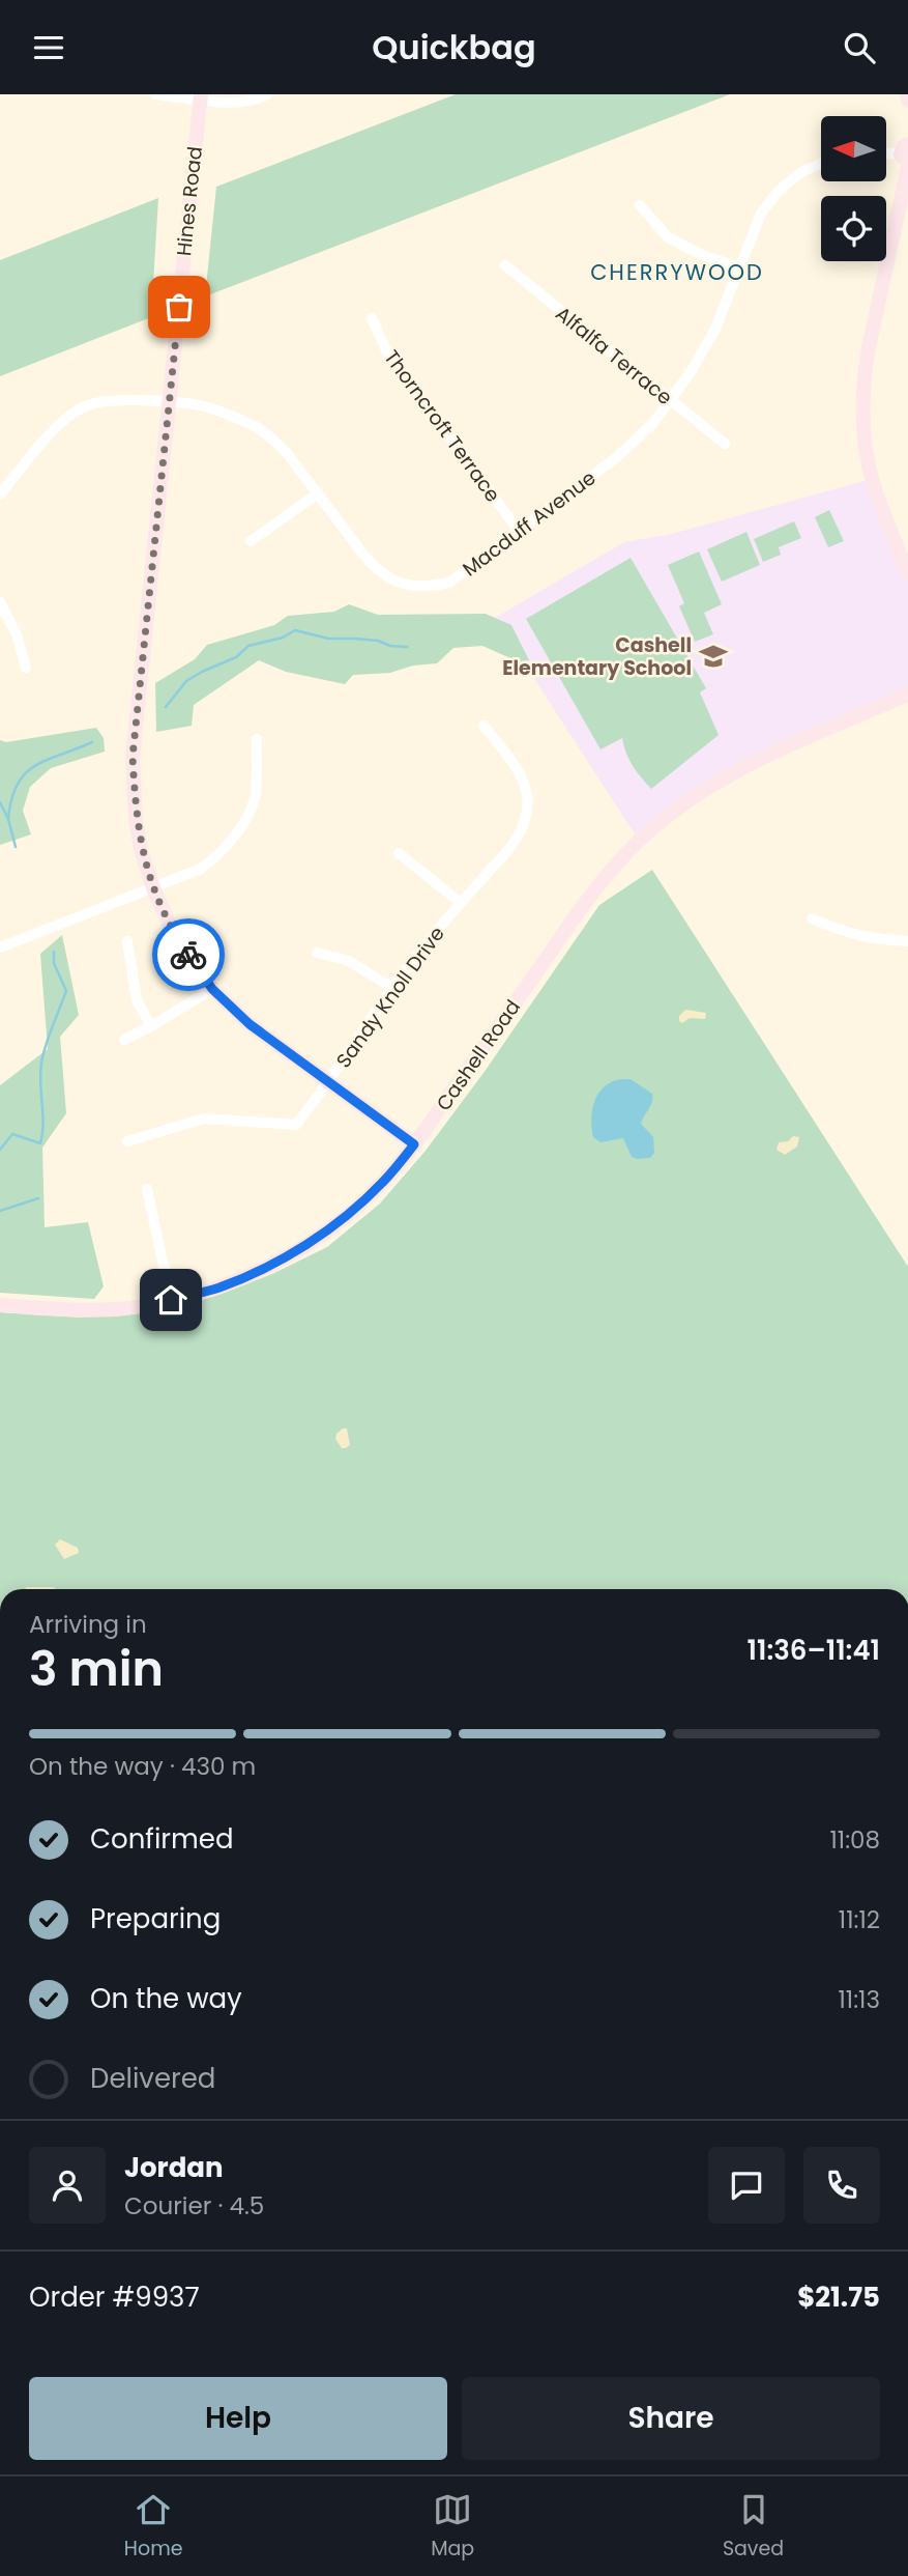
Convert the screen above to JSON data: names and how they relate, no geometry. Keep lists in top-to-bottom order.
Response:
{
  "streets": {
    "street": [
      "Hines Road",
      "Alfalfa Terrace",
      "Thorncroft Terrace",
      "Macduff Avenue",
      "Sandy Knoll Drive",
      "Cashell Road"
    ]
  },
  "crossings": [
    ["Hines Road", "Macduff Avenue"],
    ["Hines Road", "Sandy Knoll Drive"],
    ["Hines Road", "Cashell Road"],
    ["Alfalfa Terrace", "Macduff Avenue"],
    ["Thorncroft Terrace", "Macduff Avenue"]
  ],
  "districts": ["CHERRYWOOD"],
  "places": {
    "school or university": ["Cashell Elementary School"]
  },
  "north": "left",
  "page": {
    "header": "Quickbag",
    "heading": ["3 min", "Arriving in", "11:36–11:41"],
    "panel": [
      "Jordan",
      "Courier · 4.5",
      "Order #9937",
      "$21.75"
    ],
    "bar": "On the way · 430 m",
    "list": [
      ["Confirmed", "11:08"],
      ["Preparing", "11:12"],
      ["On the way", "11:13"],
      "Delivered"
    ],
    "buttons": ["Help", "Share"],
    "tabs": ["Home", "Map", "Saved"]
  }
}
